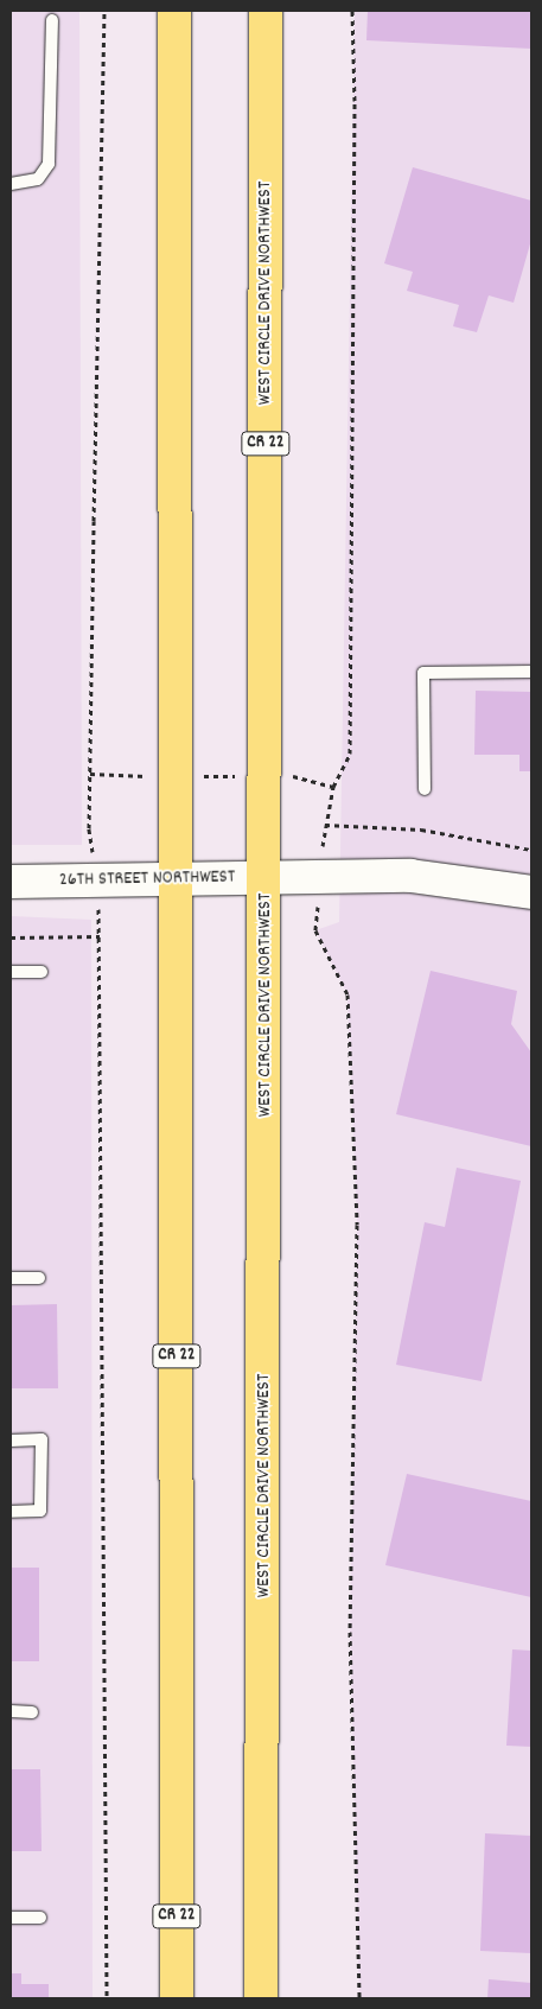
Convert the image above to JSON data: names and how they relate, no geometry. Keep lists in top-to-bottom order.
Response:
{
  "streets": {
    "main road": ["WEST CIRCLE DRIVE NORTHWEST", "CR 22"],
    "street": ["26TH STREET NORTHWEST"]
  },
  "crossings": [
    ["WEST CIRCLE DRIVE NORTHWEST", "26TH STREET NORTHWEST"],
    ["CR 22", "26TH STREET NORTHWEST"]
  ]
}
